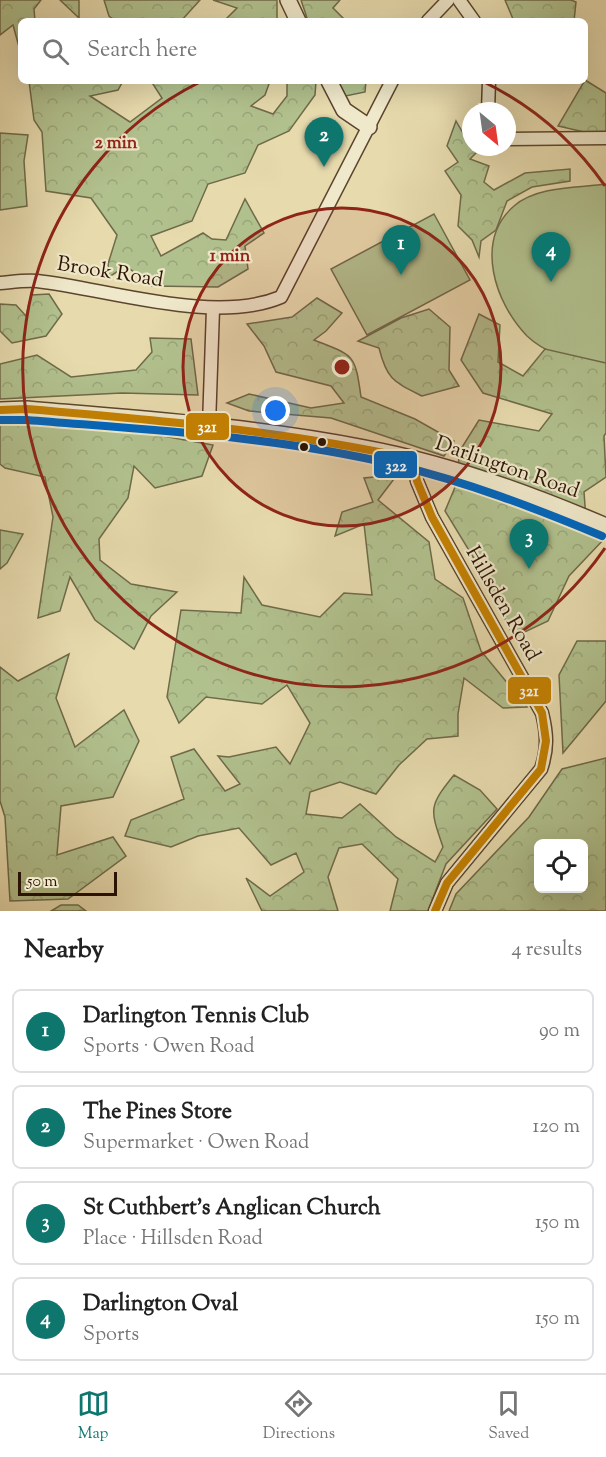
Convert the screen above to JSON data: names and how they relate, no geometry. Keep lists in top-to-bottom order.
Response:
{
  "streets": {
    "street": ["Brook Road", "Darlington Road", "Hillsden Road"]
  },
  "crossings": [
    ["Darlington Road", "Hillsden Road"]
  ],
  "lines": ["transit line 321", "transit line 322"],
  "scale_bar": "50 m",
  "north": "bottom right",
  "page": {
    "search": "Search here",
    "pins": [
      "2",
      "1",
      "4",
      "3"
    ],
    "scale": "50 m",
    "heading": ["Nearby", "4 results"],
    "list": [
      {
        "mark": "1",
        "name": "Darlington Tennis Club",
        "note": "Sports · Owen Road",
        "value": "90 m"
      },
      {
        "mark": "2",
        "name": "The Pines Store",
        "note": "Supermarket · Owen Road",
        "value": "120 m"
      },
      {
        "mark": "3",
        "name": "St Cuthbert's Anglican Church",
        "note": "Place · Hillsden Road",
        "value": "150 m"
      },
      {
        "mark": "4",
        "name": "Darlington Oval",
        "note": "Sports",
        "value": "150 m"
      }
    ],
    "nav": ["Map", "Directions", "Saved"]
  },
  "rings": ["2 min", "1 min"]
}
